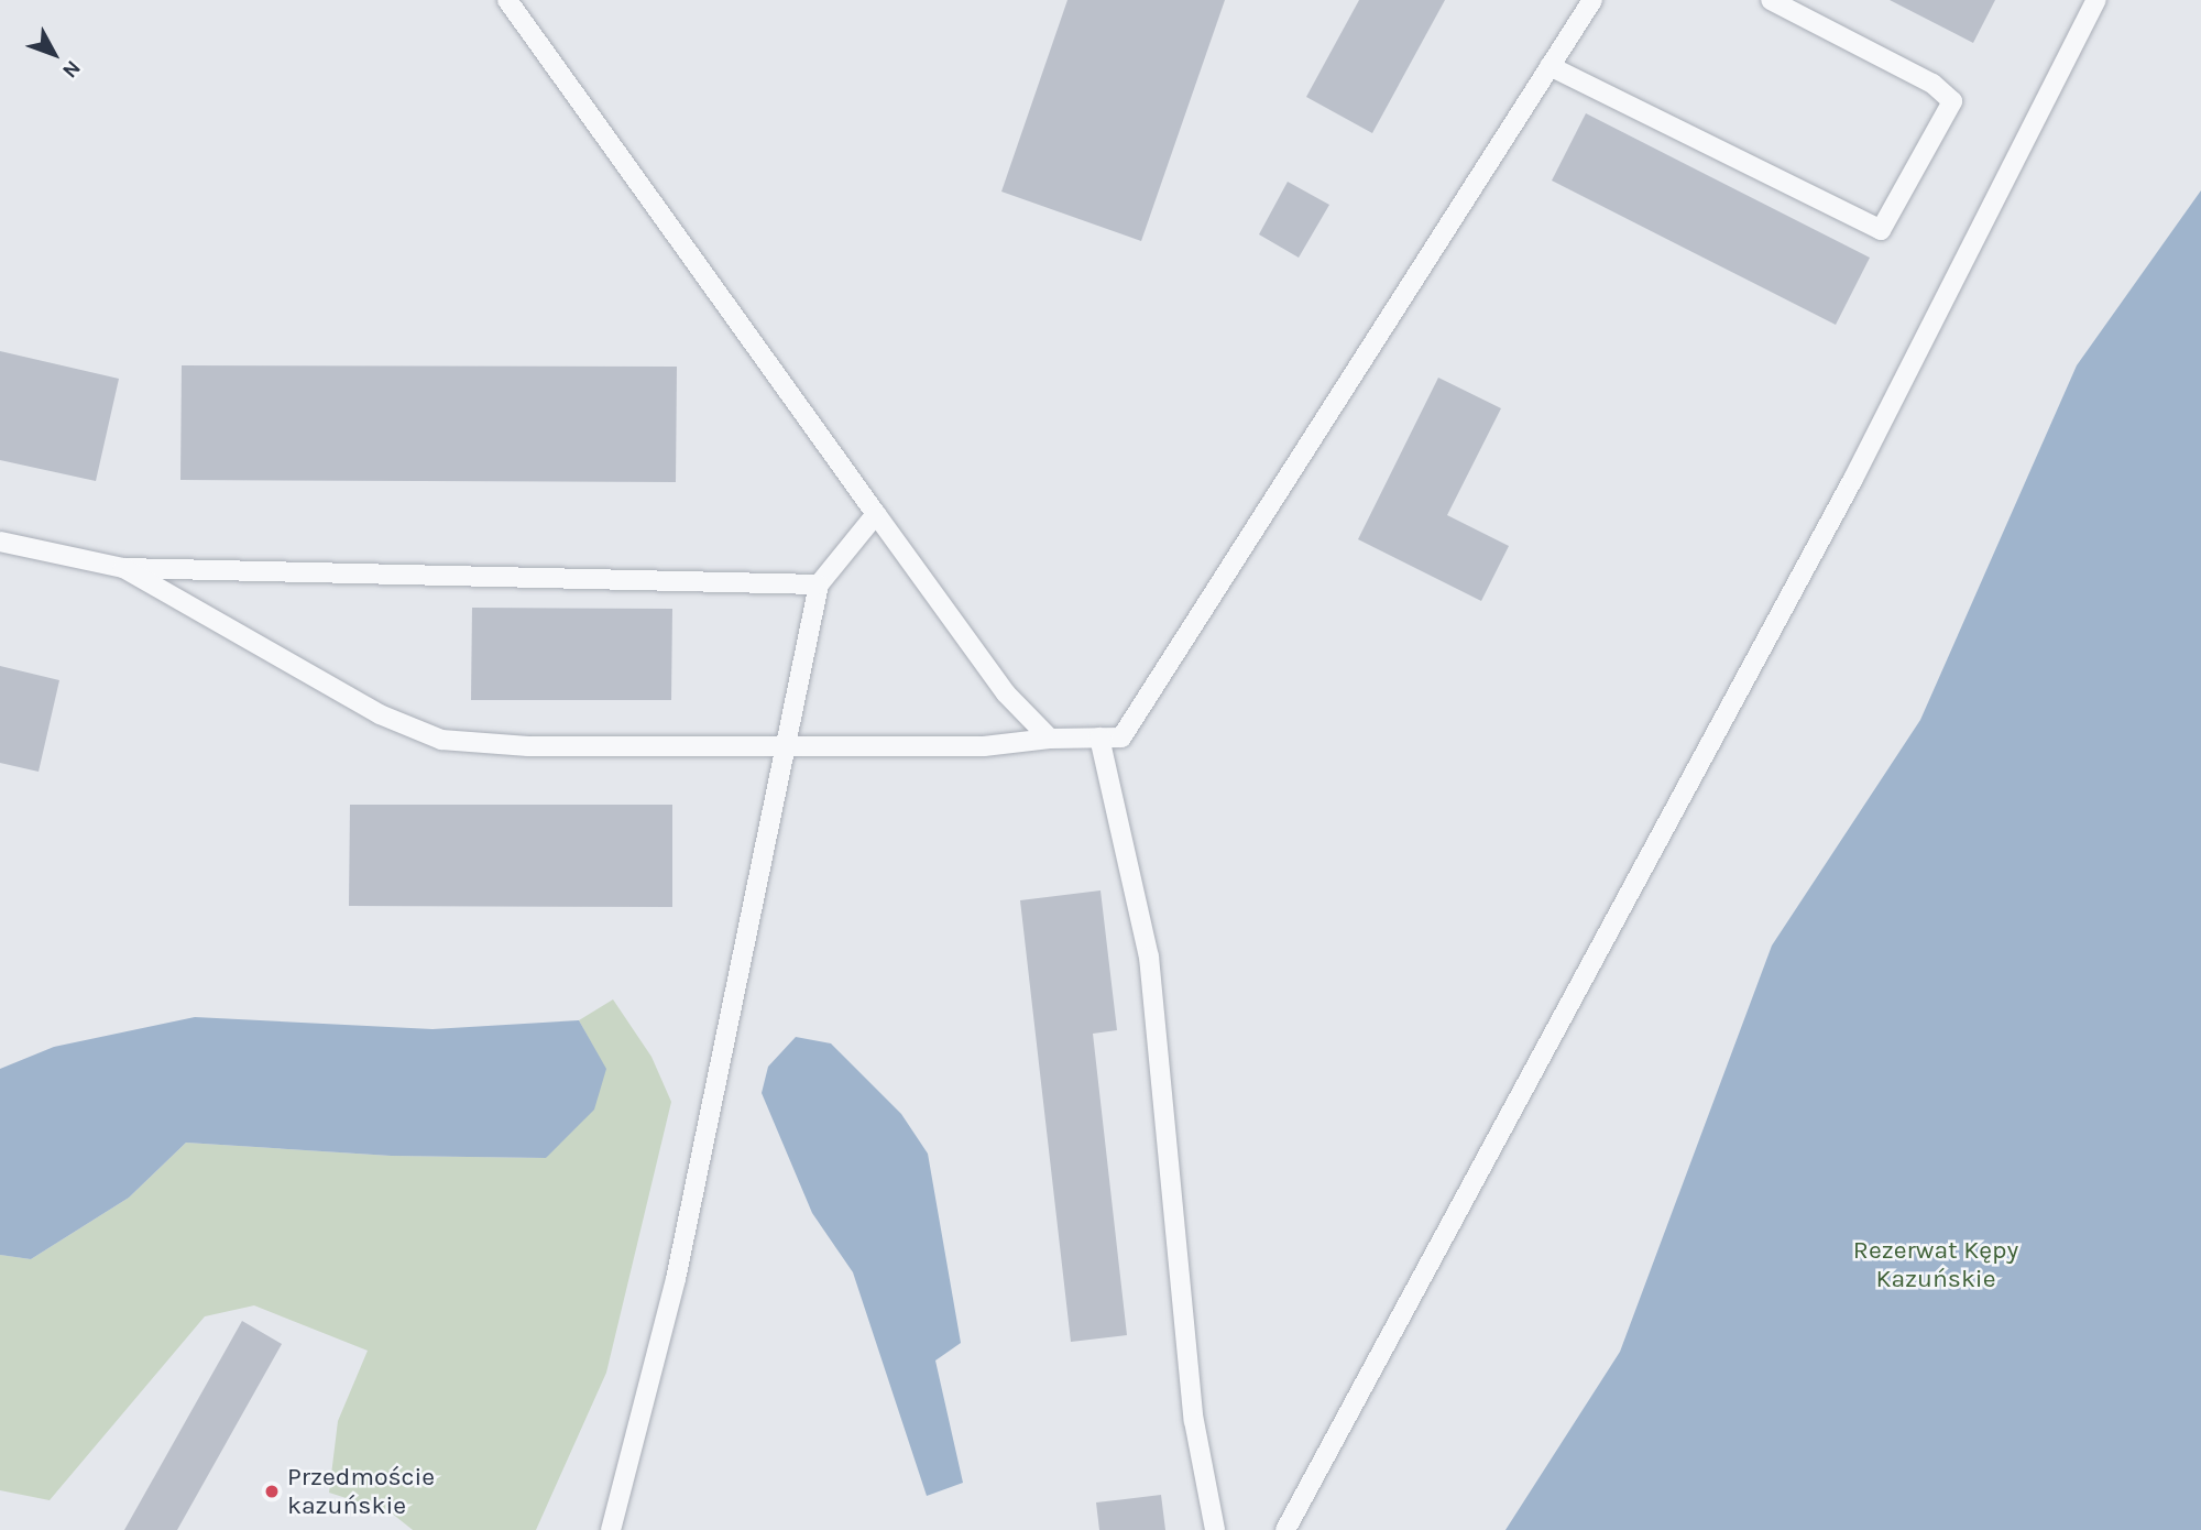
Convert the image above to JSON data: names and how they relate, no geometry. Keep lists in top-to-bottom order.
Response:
{
  "parks": ["Rezerwat Kępy Kazuńskie"],
  "places": ["Przedmoście kazuńskie"],
  "north": "bottom right"
}
